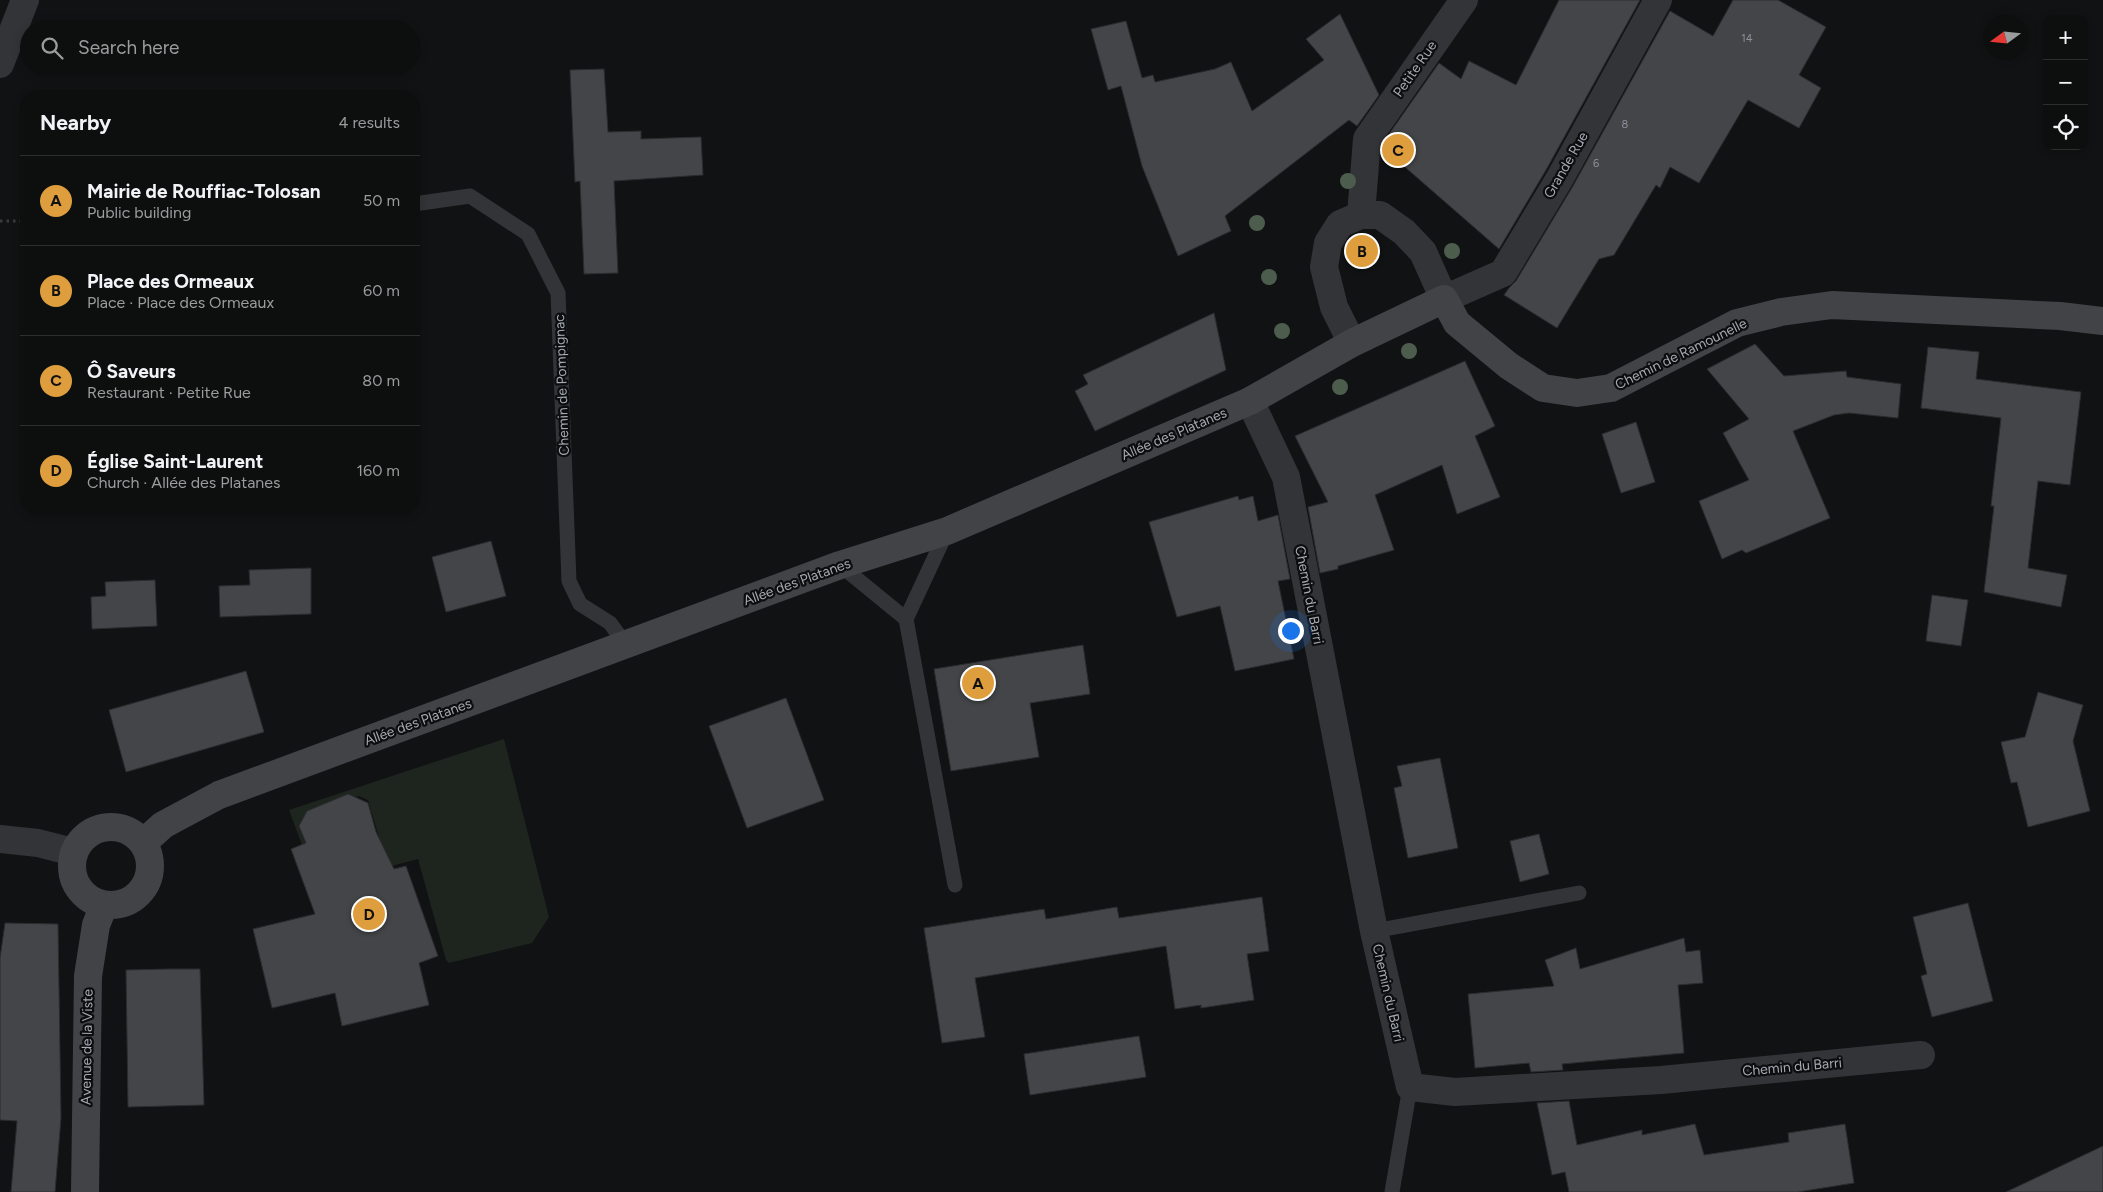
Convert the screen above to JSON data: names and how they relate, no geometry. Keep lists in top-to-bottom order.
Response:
{
  "streets": {
    "street": [
      "Petite Rue",
      "Grande Rue",
      "Chemin de Ramounelle",
      "Allée des Platanes",
      "Chemin du Barri",
      "Avenue de la Viste"
    ],
    "lane": ["Chemin de Pompignac"]
  },
  "crossings": [
    ["Petite Rue", "Grande Rue"],
    ["Petite Rue", "Chemin de Ramounelle"],
    ["Petite Rue", "Allée des Platanes"],
    ["Grande Rue", "Chemin de Ramounelle"],
    ["Grande Rue", "Allée des Platanes"],
    ["Chemin de Ramounelle", "Allée des Platanes"],
    ["Chemin de Pompignac", "Allée des Platanes"],
    ["Allée des Platanes", "Chemin du Barri"],
    ["Allée des Platanes", "Avenue de la Viste"]
  ],
  "house_numbers": ["14", "8", "6"],
  "north": "left",
  "page": {
    "map_buttons": ["+", "−"],
    "search": "Search here",
    "heading": ["Nearby", "4 results"],
    "pins": [
      "C",
      "B",
      "A",
      "D"
    ],
    "list": [
      {
        "mark": "A",
        "name": "Mairie de Rouffiac-Tolosan",
        "note": "Public building",
        "value": "50 m"
      },
      {
        "mark": "B",
        "name": "Place des Ormeaux",
        "note": "Place · Place des Ormeaux",
        "value": "60 m"
      },
      {
        "mark": "C",
        "name": "Ô Saveurs",
        "note": "Restaurant · Petite Rue",
        "value": "80 m"
      },
      {
        "mark": "D",
        "name": "Église Saint-Laurent",
        "note": "Church · Allée des Platanes",
        "value": "160 m"
      }
    ]
  }
}
